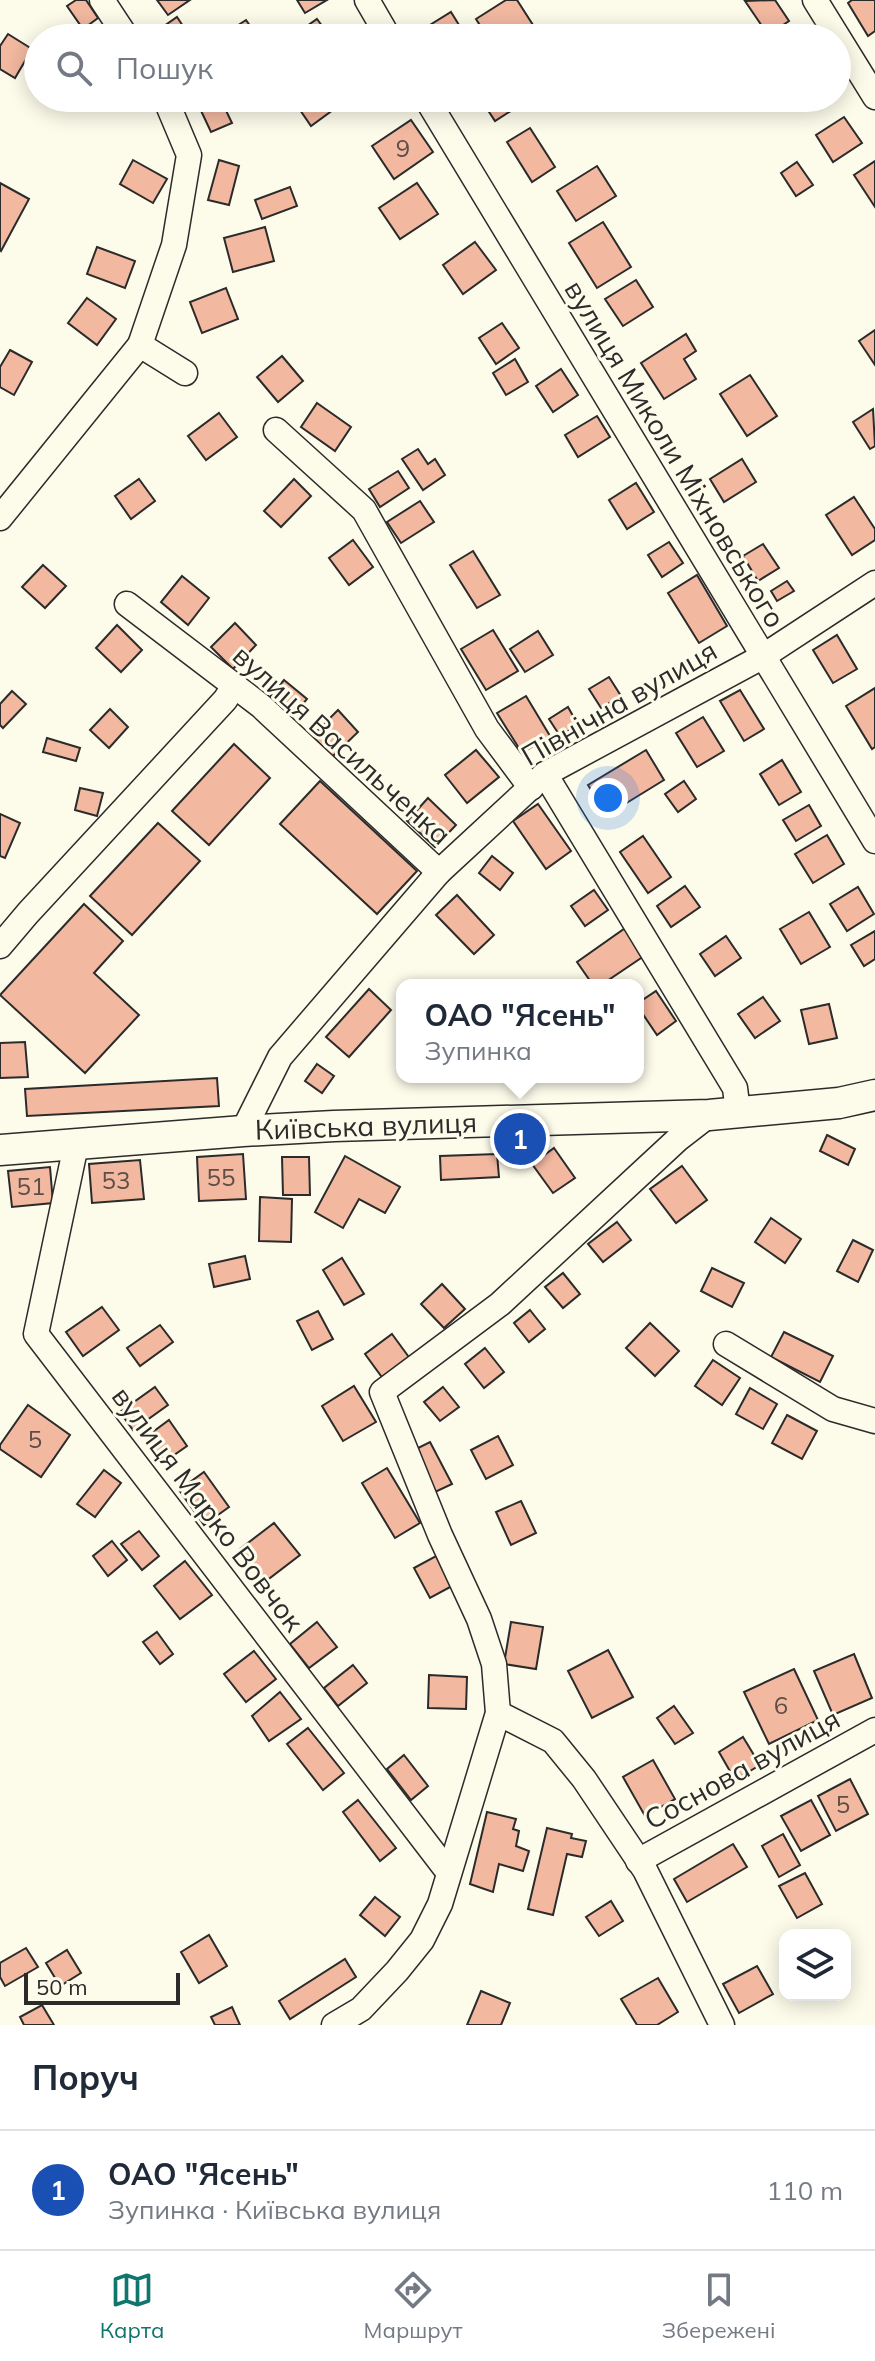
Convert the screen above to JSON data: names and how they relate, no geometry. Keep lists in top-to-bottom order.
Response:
{
  "streets": {
    "main road": ["Київська вулиця"],
    "street": [
      "вулиця Миколи Міхновського",
      "Північна вулиця",
      "вулиця Васильченка",
      "вулиця Марко Вовчок",
      "Соснова вулиця"
    ]
  },
  "crossings": [
    ["вулиця Миколи Міхновського", "Північна вулиця"],
    ["Північна вулиця", "вулиця Васильченка"],
    ["Північна вулиця", "Київська вулиця"],
    ["Київська вулиця", "вулиця Марко Вовчок"]
  ],
  "house_numbers": [
    "9",
    "55",
    "53",
    "51",
    "5",
    "6",
    "5"
  ],
  "scale_bar": "50 m",
  "page": {
    "search": "Пошук",
    "popup": ["ОАО \"Ясень\"", "Зупинка"],
    "pins": "1",
    "scale": "50 m",
    "heading": "Поруч",
    "list": [
      {
        "mark": "1",
        "name": "ОАО \"Ясень\"",
        "note": "Зупинка · Київська вулиця",
        "value": "110 m"
      }
    ],
    "nav": ["Карта", "Маршрут", "Збережені"]
  }
}
